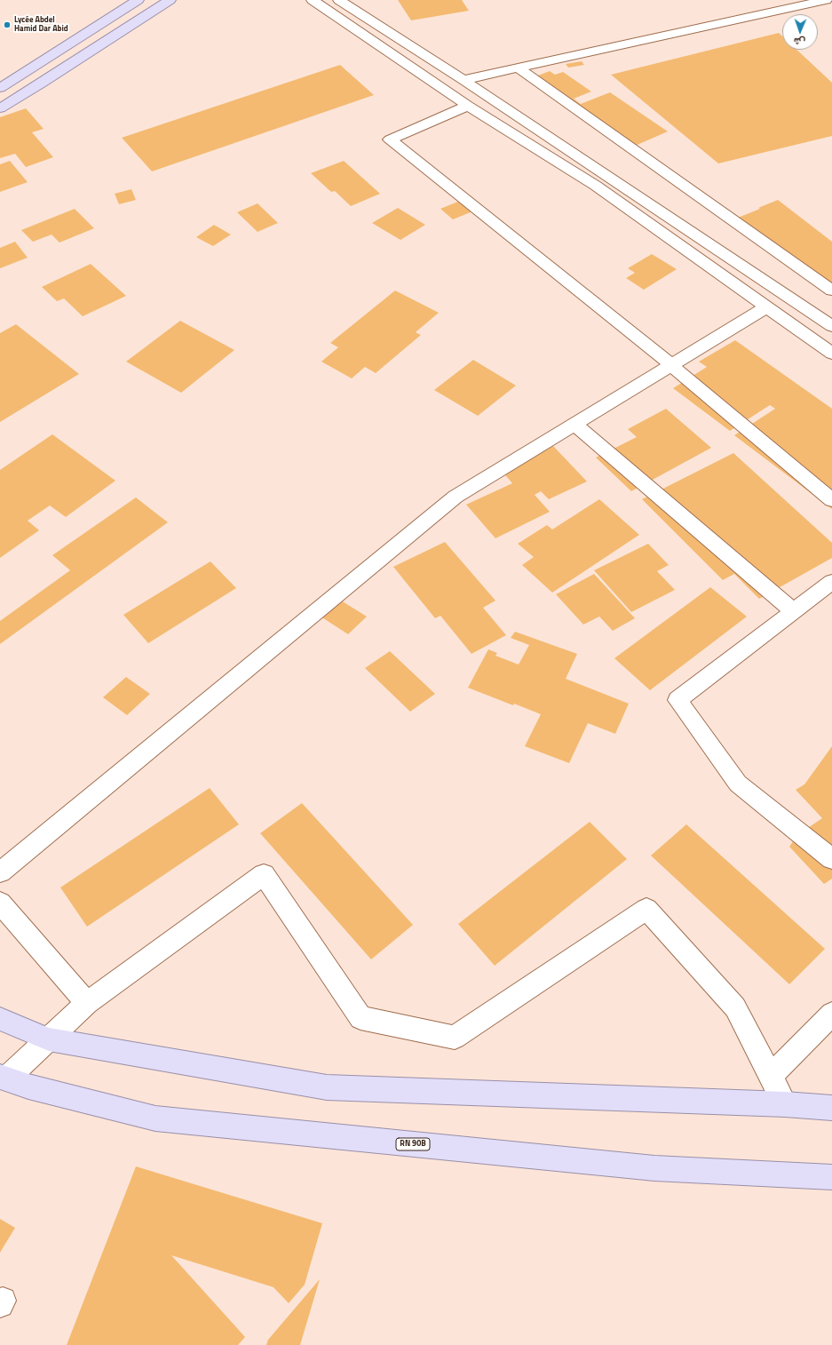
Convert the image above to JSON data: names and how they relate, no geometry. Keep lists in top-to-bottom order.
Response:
{
  "streets": {
    "main road": ["RN 90B"]
  },
  "places": ["Lycée Abdel Hamid Dar Abid"],
  "north": "bottom"
}
